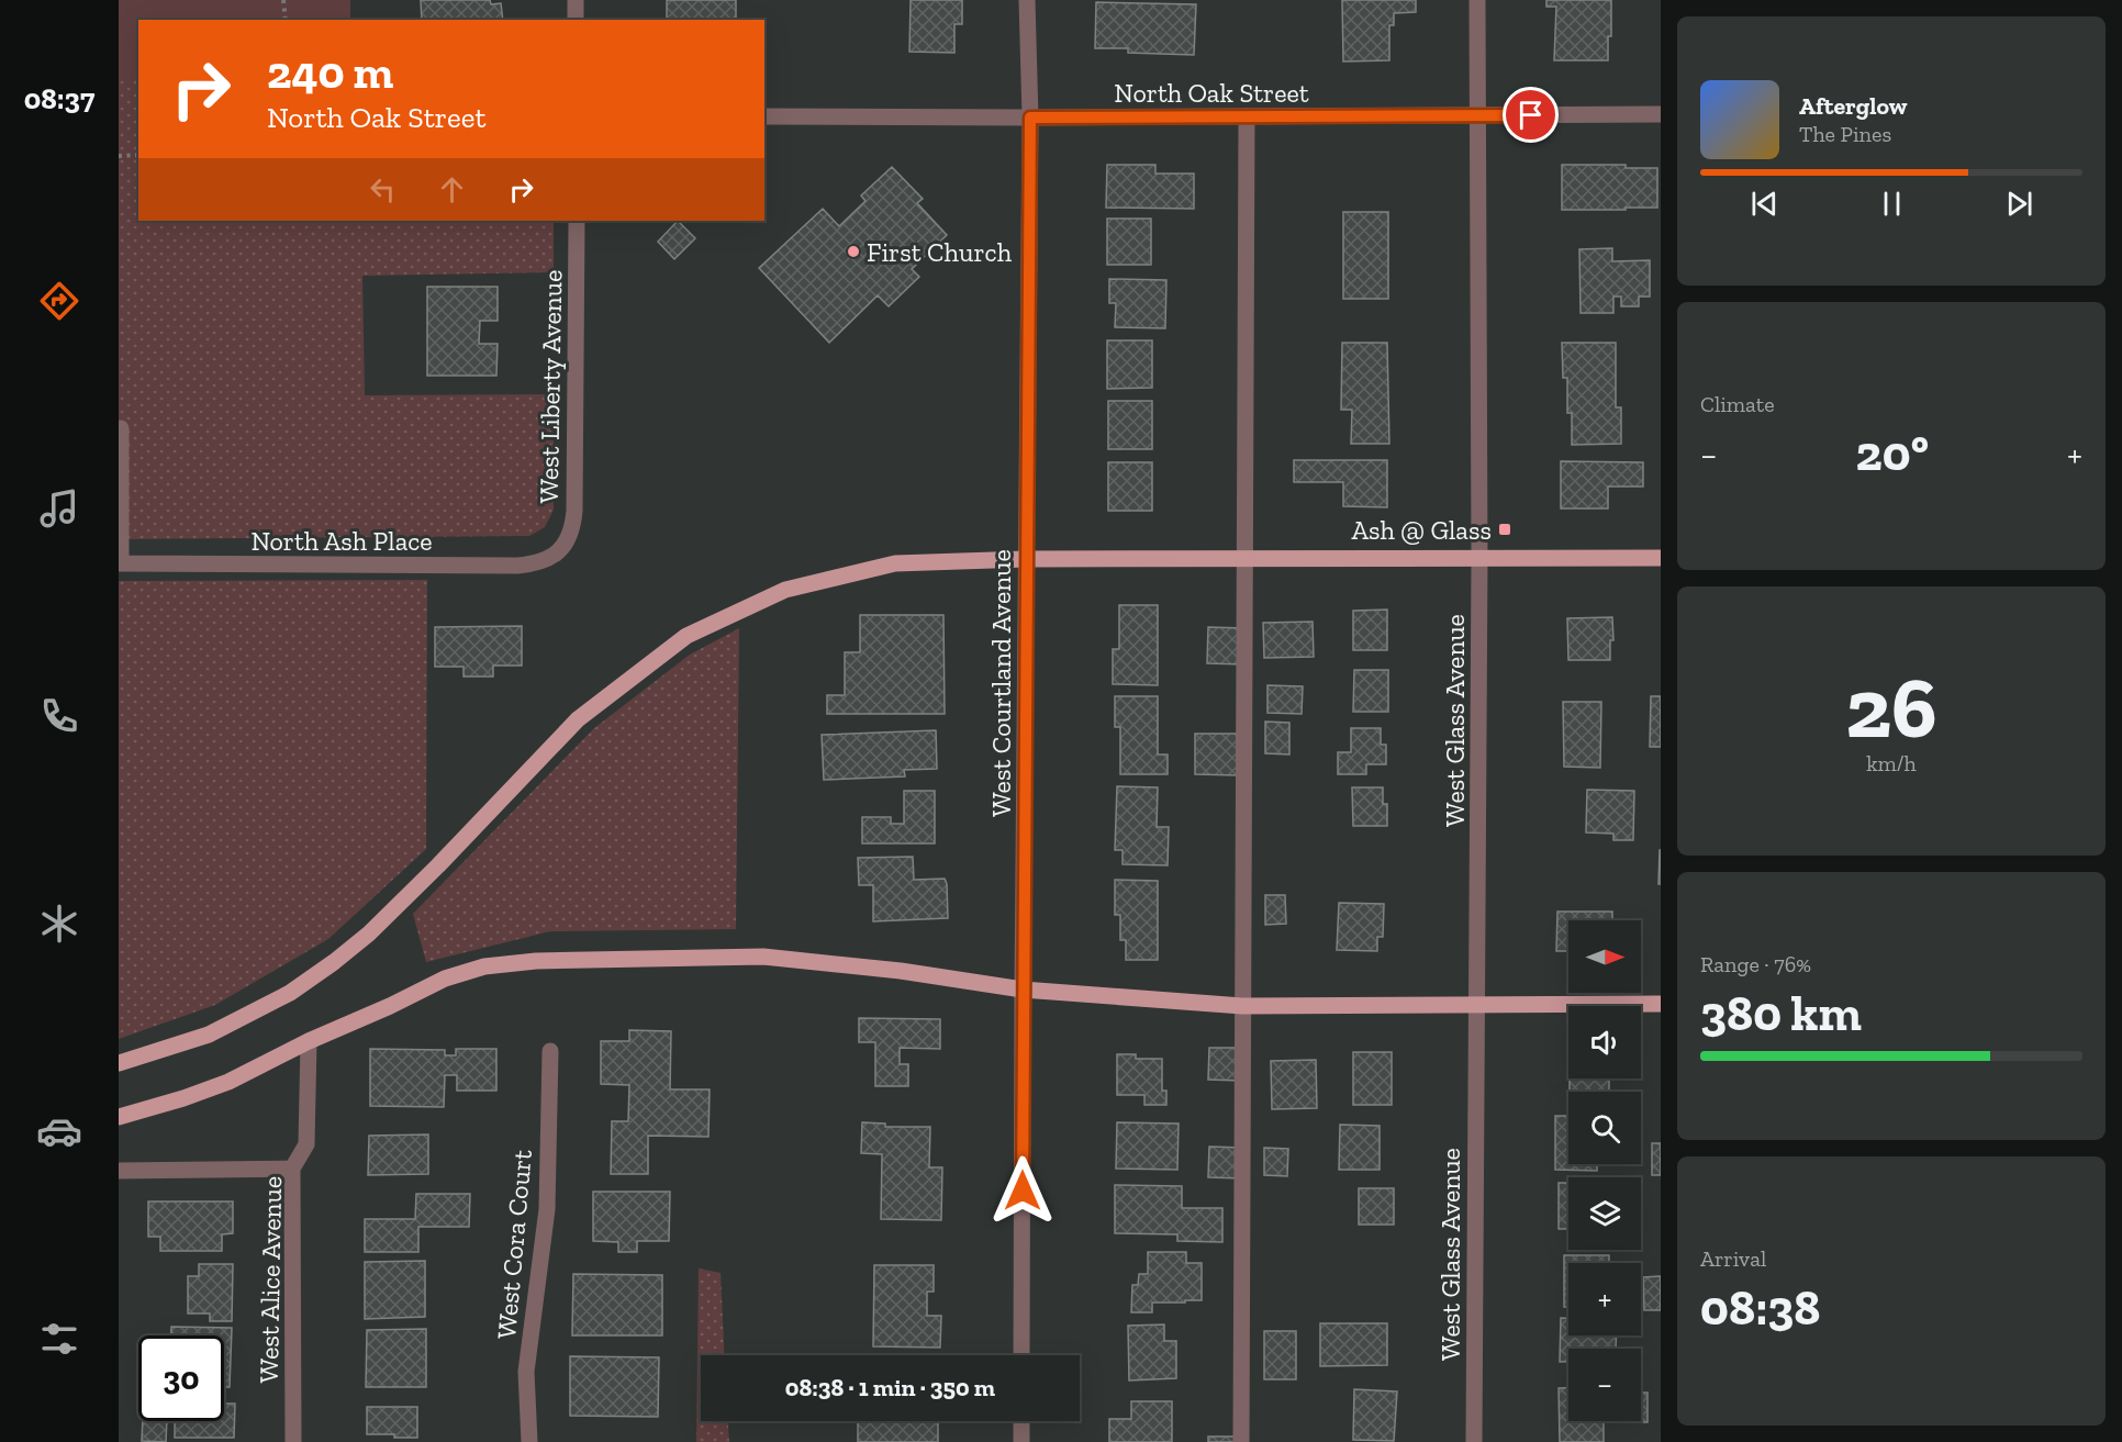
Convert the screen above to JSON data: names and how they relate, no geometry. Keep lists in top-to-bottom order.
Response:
{
  "streets": {
    "street": [
      "North Oak Street",
      "West Liberty Avenue",
      "North Ash Place",
      "West Courtland Avenue",
      "West Glass Avenue",
      "West Cora Court",
      "West Alice Avenue"
    ]
  },
  "crossings": [
    ["North Oak Street", "West Courtland Avenue"],
    ["North Oak Street", "West Glass Avenue"],
    ["West Liberty Avenue", "North Ash Place"]
  ],
  "places": {
    "other": ["First Church"],
    "transit": ["Ash @ Glass"]
  },
  "north": "right",
  "page": {
    "tabs": "08:37",
    "turn": ["240 m", "North Oak Street"],
    "song": ["Afterglow", "The Pines"],
    "tile": [
      "Climate",
      ["26", "km/h"],
      ["Range · 76%", "380 km"],
      ["Arrival", "08:38"]
    ],
    "heat": ["−", "20°", "+"],
    "map_buttons": ["+", "−"],
    "limit": "30",
    "trip": "08:38 · 1 min · 350 m"
  }
}
